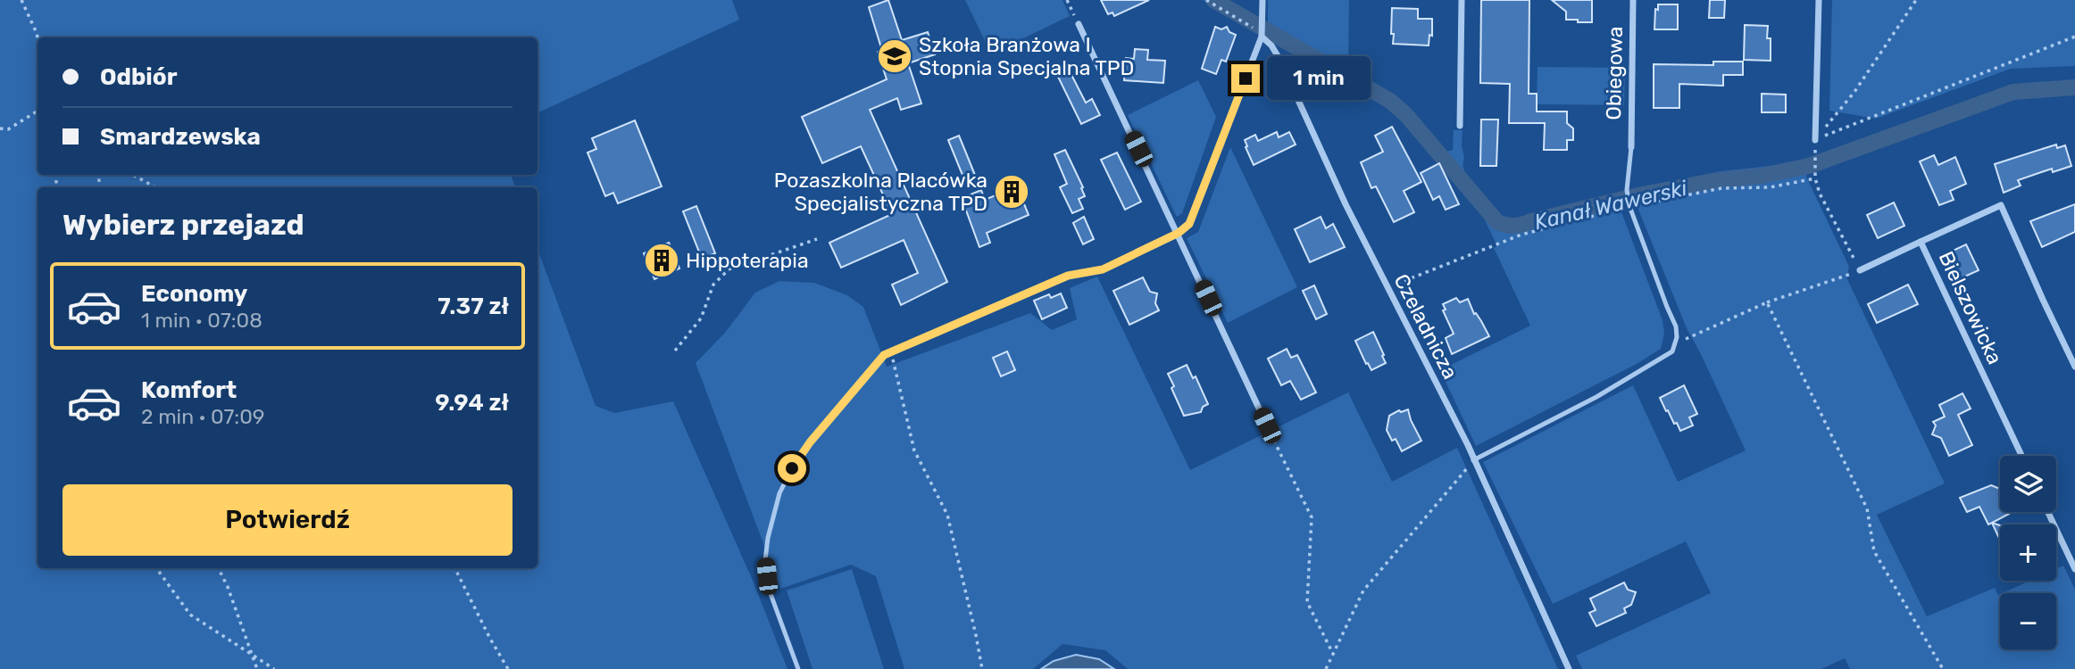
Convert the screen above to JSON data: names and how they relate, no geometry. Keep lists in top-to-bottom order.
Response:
{
  "streets": {
    "street": ["Obiegowa", "Bielszowicka", "Czeladnicza"]
  },
  "water": ["Kanał Wawerski"],
  "places": {
    "school or university": ["Szkoła Branżowa I Stopnia Specjalna TPD"],
    "building": ["Pozaszkolna Placówka Specjalistyczna TPD", "Hippoterapia"]
  },
  "page": {
    "banner": ["Odbiór", "Smardzewska"],
    "bubble": "1 min",
    "heading": "Wybierz przejazd",
    "list": [
      {
        "name": "Economy",
        "note": "1 min · 07:08",
        "value": "7.37 zł"
      },
      {
        "name": "Komfort",
        "note": "2 min · 07:09",
        "value": "9.94 zł"
      }
    ],
    "map_buttons": ["+", "−"],
    "buttons": "Potwierdź"
  }
}
